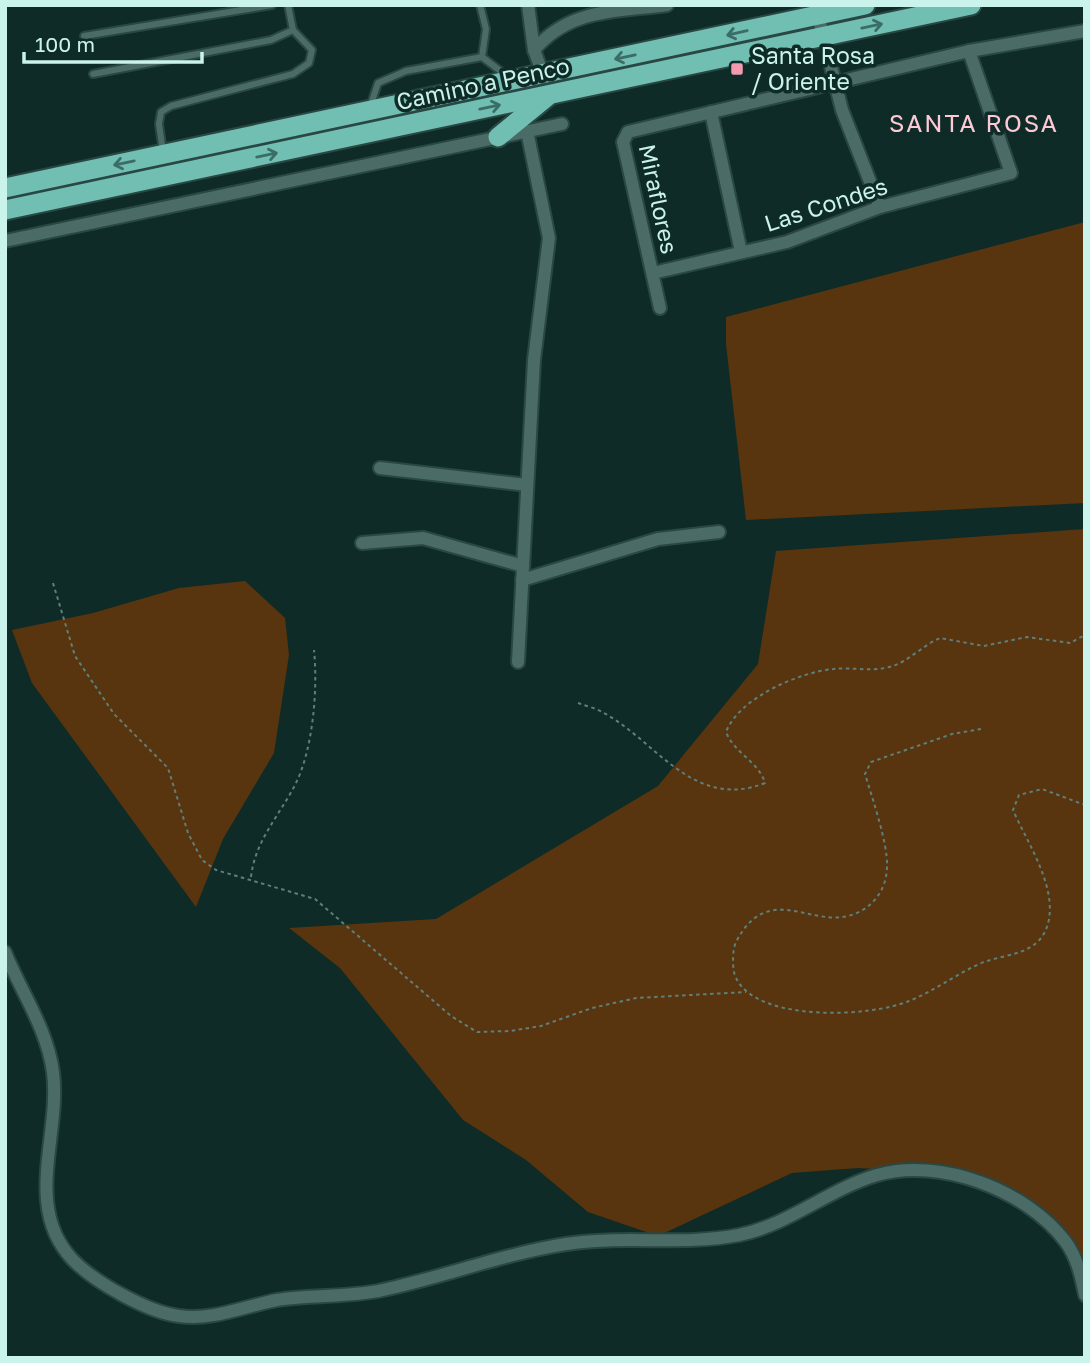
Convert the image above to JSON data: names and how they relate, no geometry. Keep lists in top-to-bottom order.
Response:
{
  "streets": {
    "highway": ["Camino a Penco"],
    "street": ["Miraflores", "Las Condes"]
  },
  "crossings": [
    ["Miraflores", "Las Condes"]
  ],
  "districts": ["SANTA ROSA"],
  "places": {
    "transit": ["Santa Rosa / Oriente"]
  },
  "scale_bar": "100 m"
}
